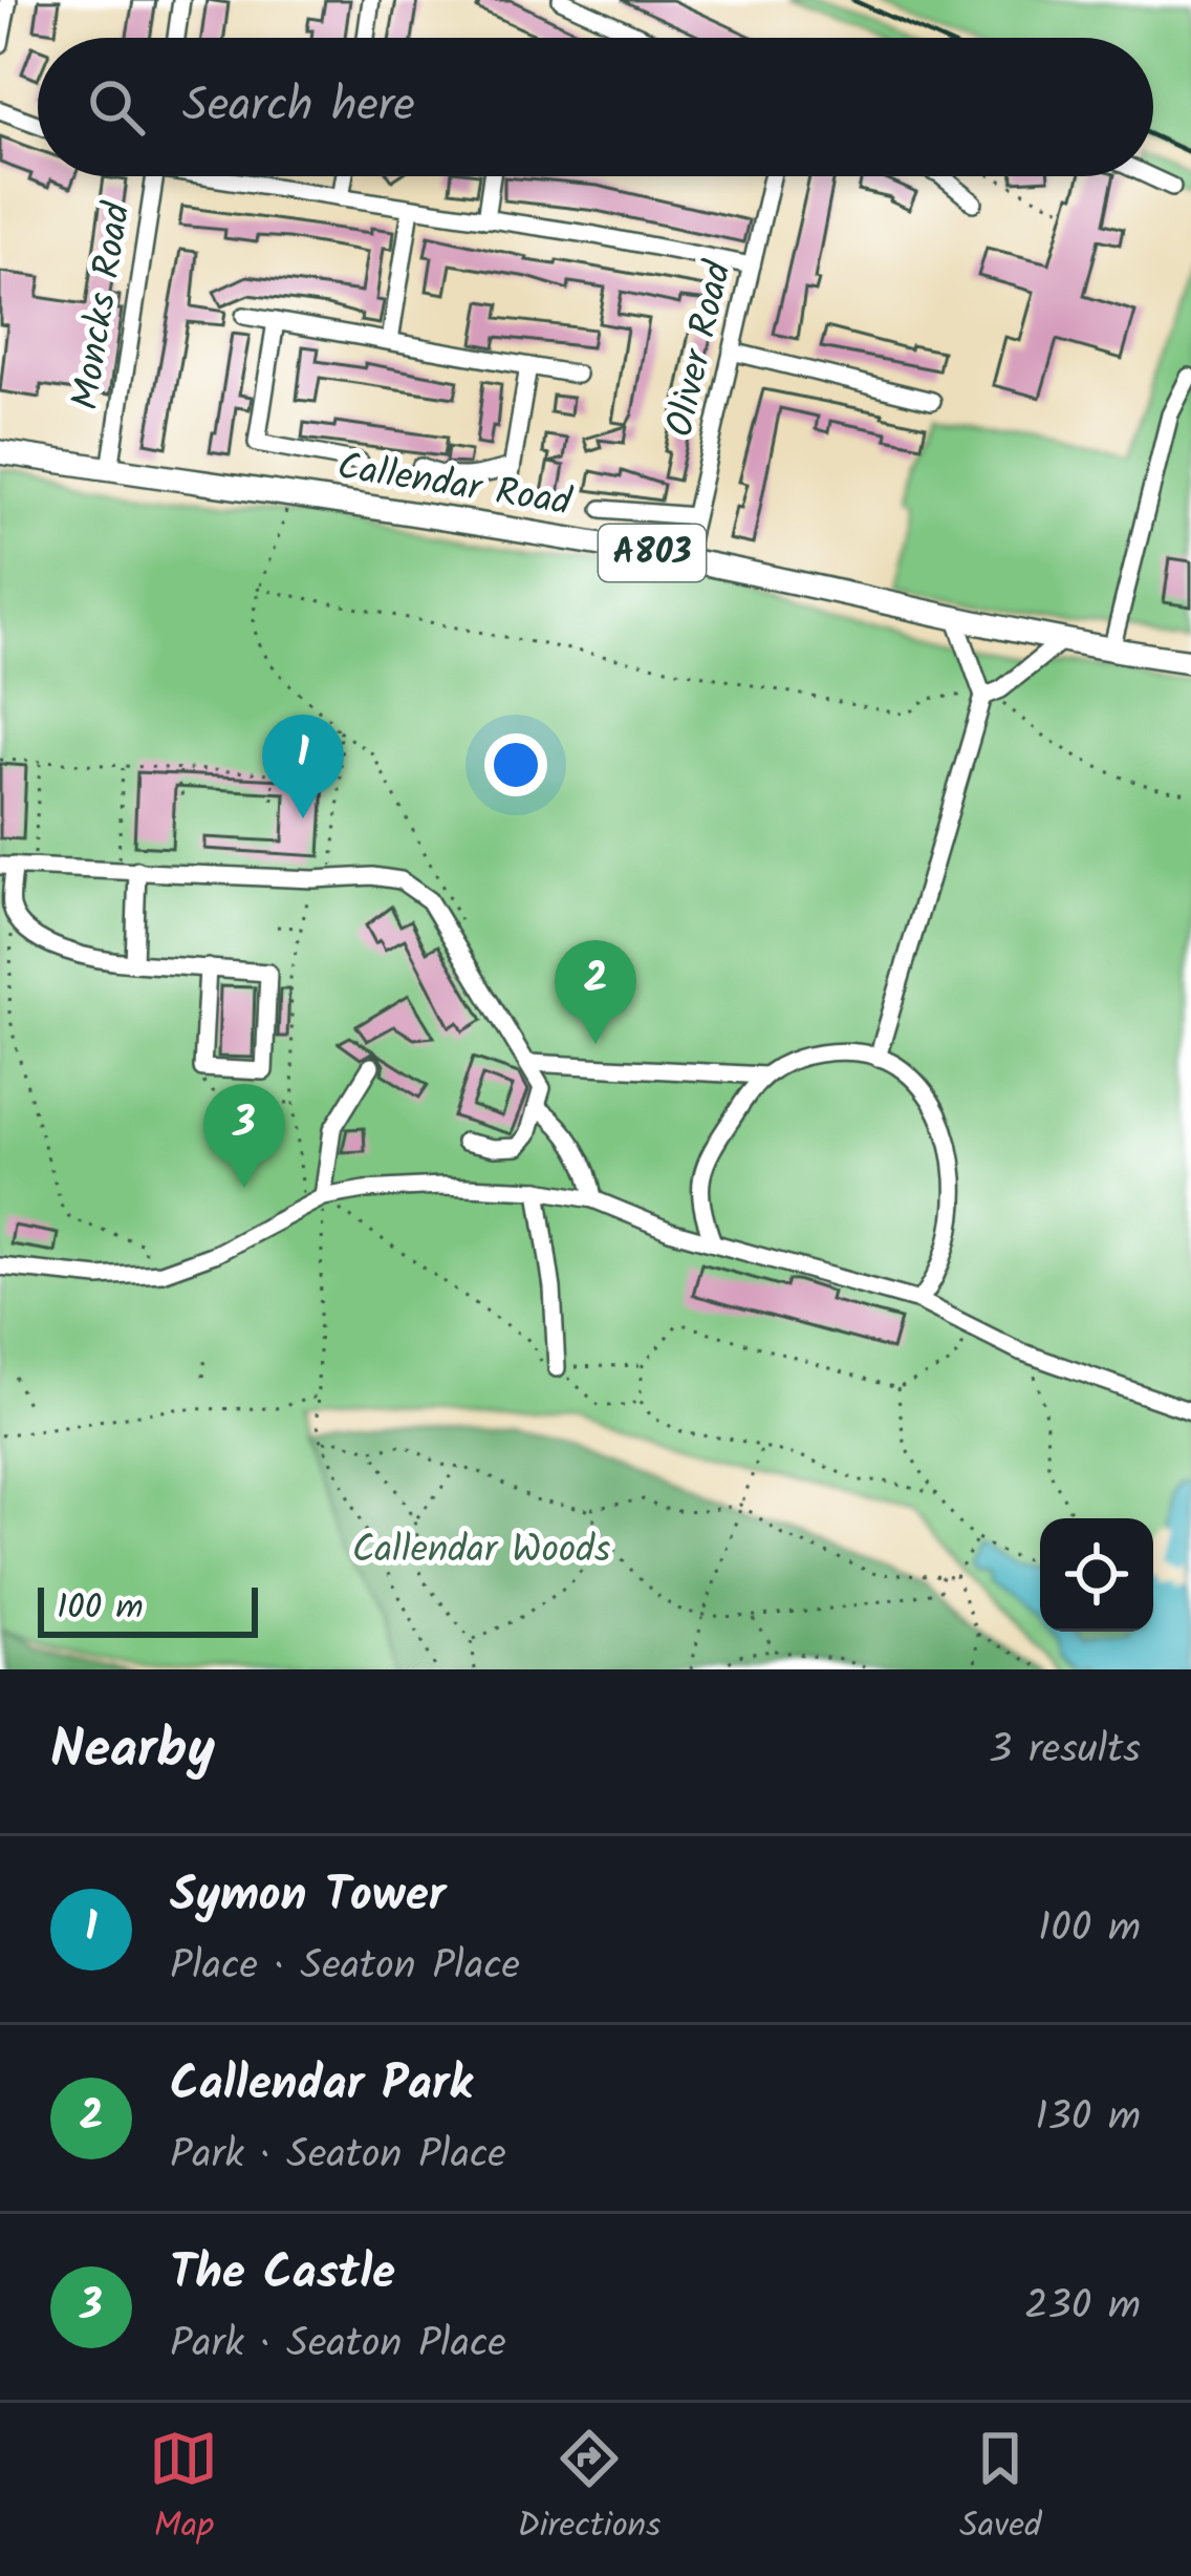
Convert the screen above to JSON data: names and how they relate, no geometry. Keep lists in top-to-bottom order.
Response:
{
  "streets": {
    "main road": ["Callendar Road", "A803"],
    "street": ["Moncks Road", "Oliver Road"]
  },
  "crossings": [
    ["Moncks Road", "Callendar Road"],
    ["Oliver Road", "Callendar Road"]
  ],
  "parks": ["Callendar Woods"],
  "scale_bar": "100 m",
  "page": {
    "search": "Search here",
    "pins": ["1", "2", "3"],
    "scale": "100 m",
    "heading": ["Nearby", "3 results"],
    "list": [
      {
        "mark": "1",
        "name": "Symon Tower",
        "note": "Place · Seaton Place",
        "value": "100 m"
      },
      {
        "mark": "2",
        "name": "Callendar Park",
        "note": "Park · Seaton Place",
        "value": "130 m"
      },
      {
        "mark": "3",
        "name": "The Castle",
        "note": "Park · Seaton Place",
        "value": "230 m"
      }
    ],
    "nav": ["Map", "Directions", "Saved"]
  }
}
